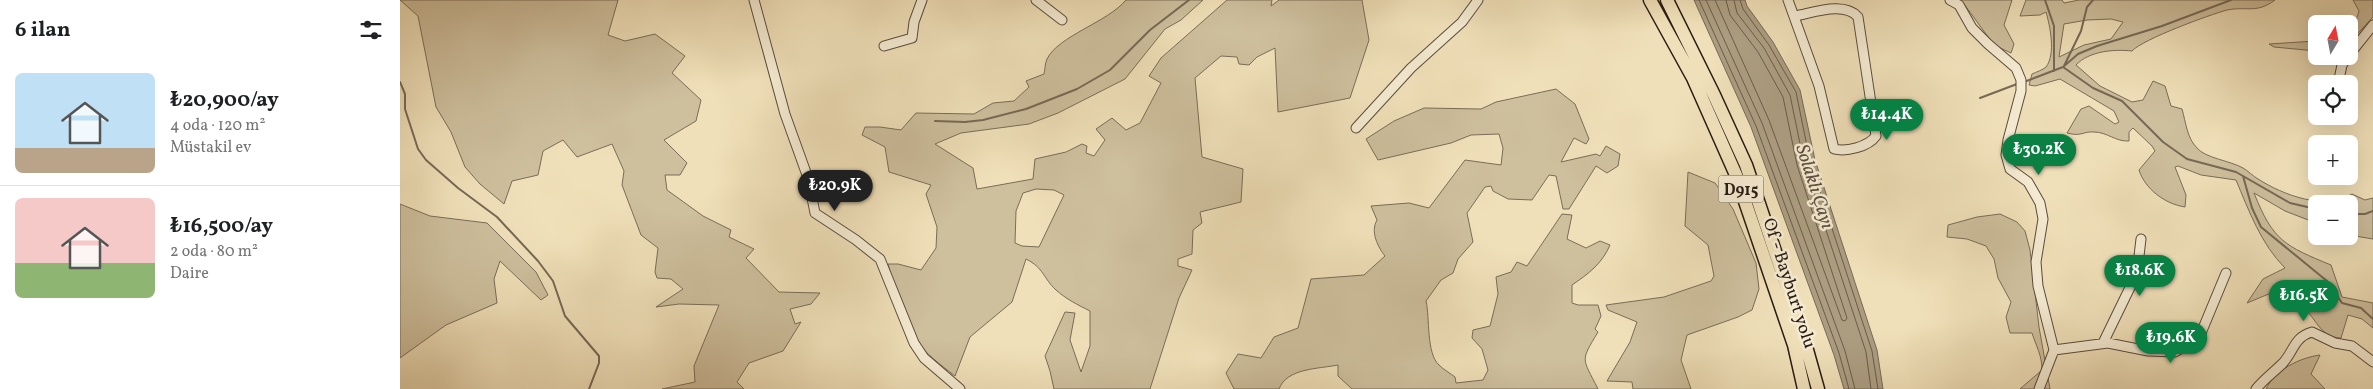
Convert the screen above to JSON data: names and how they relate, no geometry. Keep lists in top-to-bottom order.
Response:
{
  "streets": {
    "highway": ["D915", "Of - Bayburt yolu"]
  },
  "water": ["Solaklı Çayı"],
  "north": "top",
  "page": {
    "heading": "6 ilan",
    "map_buttons": ["+", "−"],
    "list": [
      {
        "name": "₺20,900/ay",
        "note": "4 oda · 120 m² · Müstakil ev"
      },
      {
        "name": "₺16,500/ay",
        "note": "2 oda · 80 m² · Daire"
      }
    ],
    "price": [
      "₺14.4K",
      "₺30.2K",
      "₺20.9K",
      "₺18.6K",
      "₺16.5K",
      "₺19.6K"
    ]
  }
}
